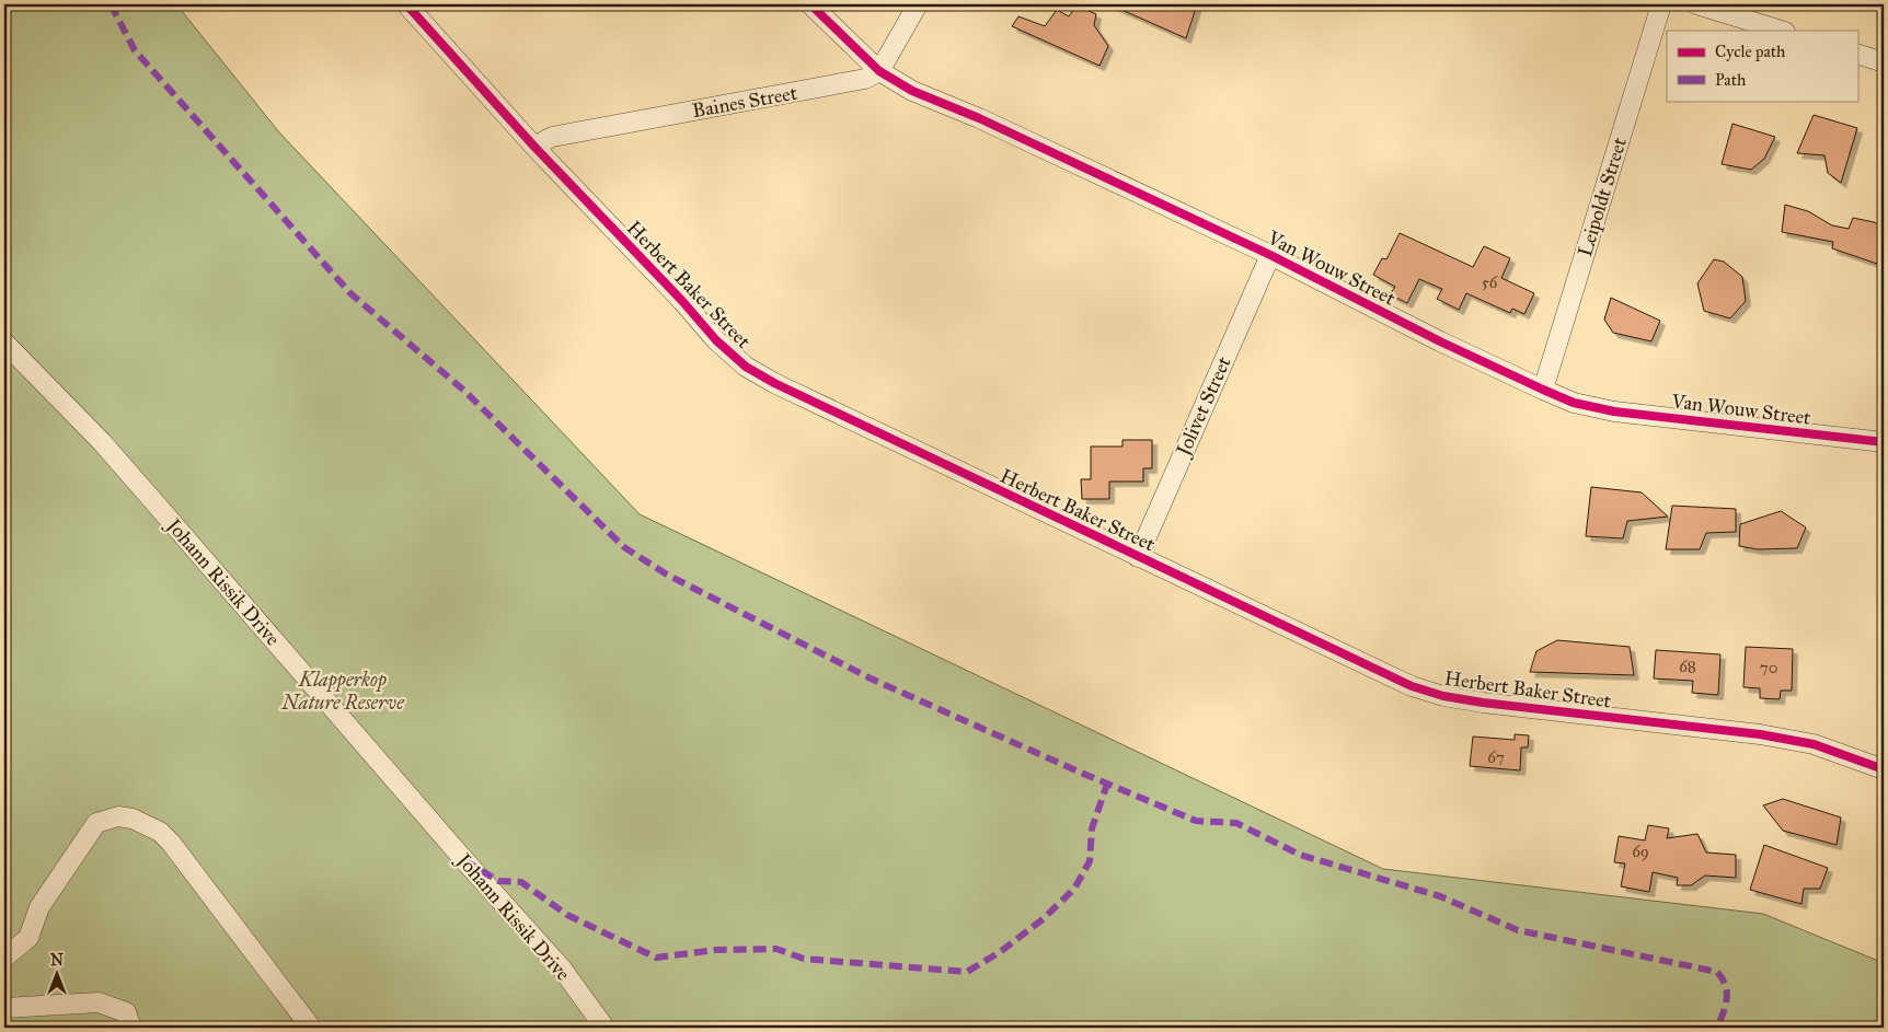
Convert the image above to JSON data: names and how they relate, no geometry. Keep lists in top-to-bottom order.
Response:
{
  "streets": {
    "street": [
      "Baines Street",
      "Leipoldt Street",
      "Van Wouw Street",
      "Herbert Baker Street",
      "Jolivet Street",
      "Johann Rissik Drive"
    ]
  },
  "crossings": [
    ["Baines Street", "Van Wouw Street"],
    ["Baines Street", "Herbert Baker Street"],
    ["Leipoldt Street", "Van Wouw Street"],
    ["Van Wouw Street", "Jolivet Street"],
    ["Herbert Baker Street", "Jolivet Street"]
  ],
  "parks": ["Klapperkop Nature Reserve"],
  "house_numbers": [
    "56",
    "68",
    "70",
    "67",
    "69"
  ],
  "legend": ["Cycle path", "Path"],
  "north": "top"
}
